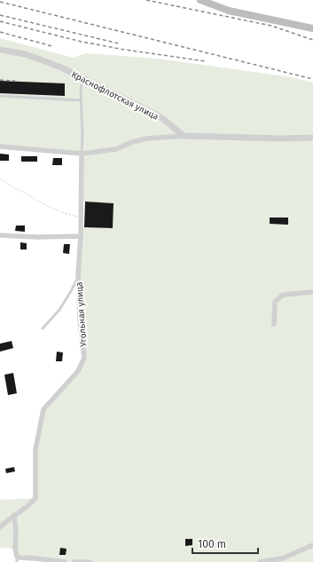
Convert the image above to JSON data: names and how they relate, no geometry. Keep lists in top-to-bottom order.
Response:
{
  "streets": {
    "street": ["Краснофлотская улица", "Угольная улица"]
  },
  "scale_bar": "100 m"
}
